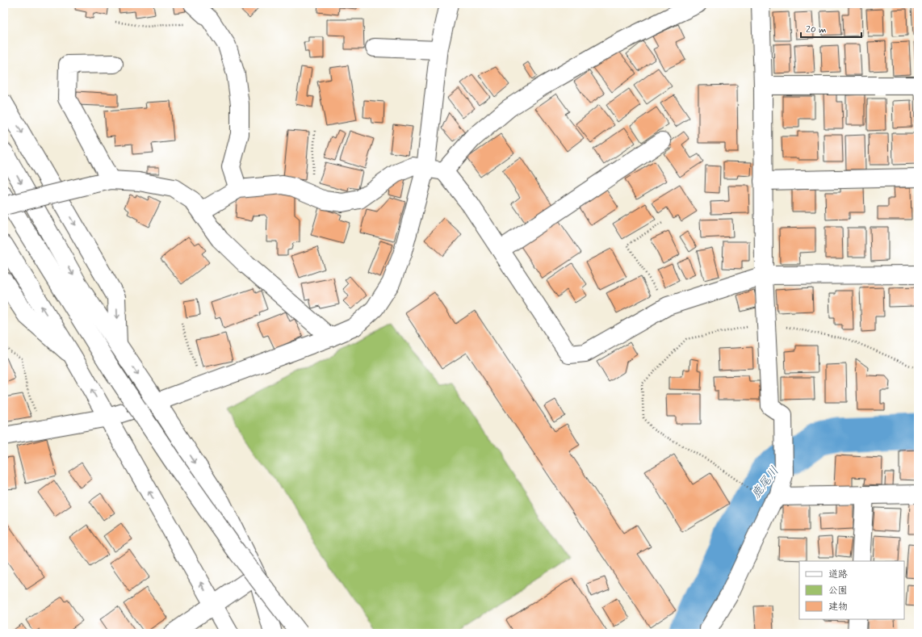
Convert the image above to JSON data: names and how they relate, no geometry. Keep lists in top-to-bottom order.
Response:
{
  "water": ["鹿尾川"],
  "legend": ["道路", "公園", "建物"],
  "scale_bar": "20 m"
}
